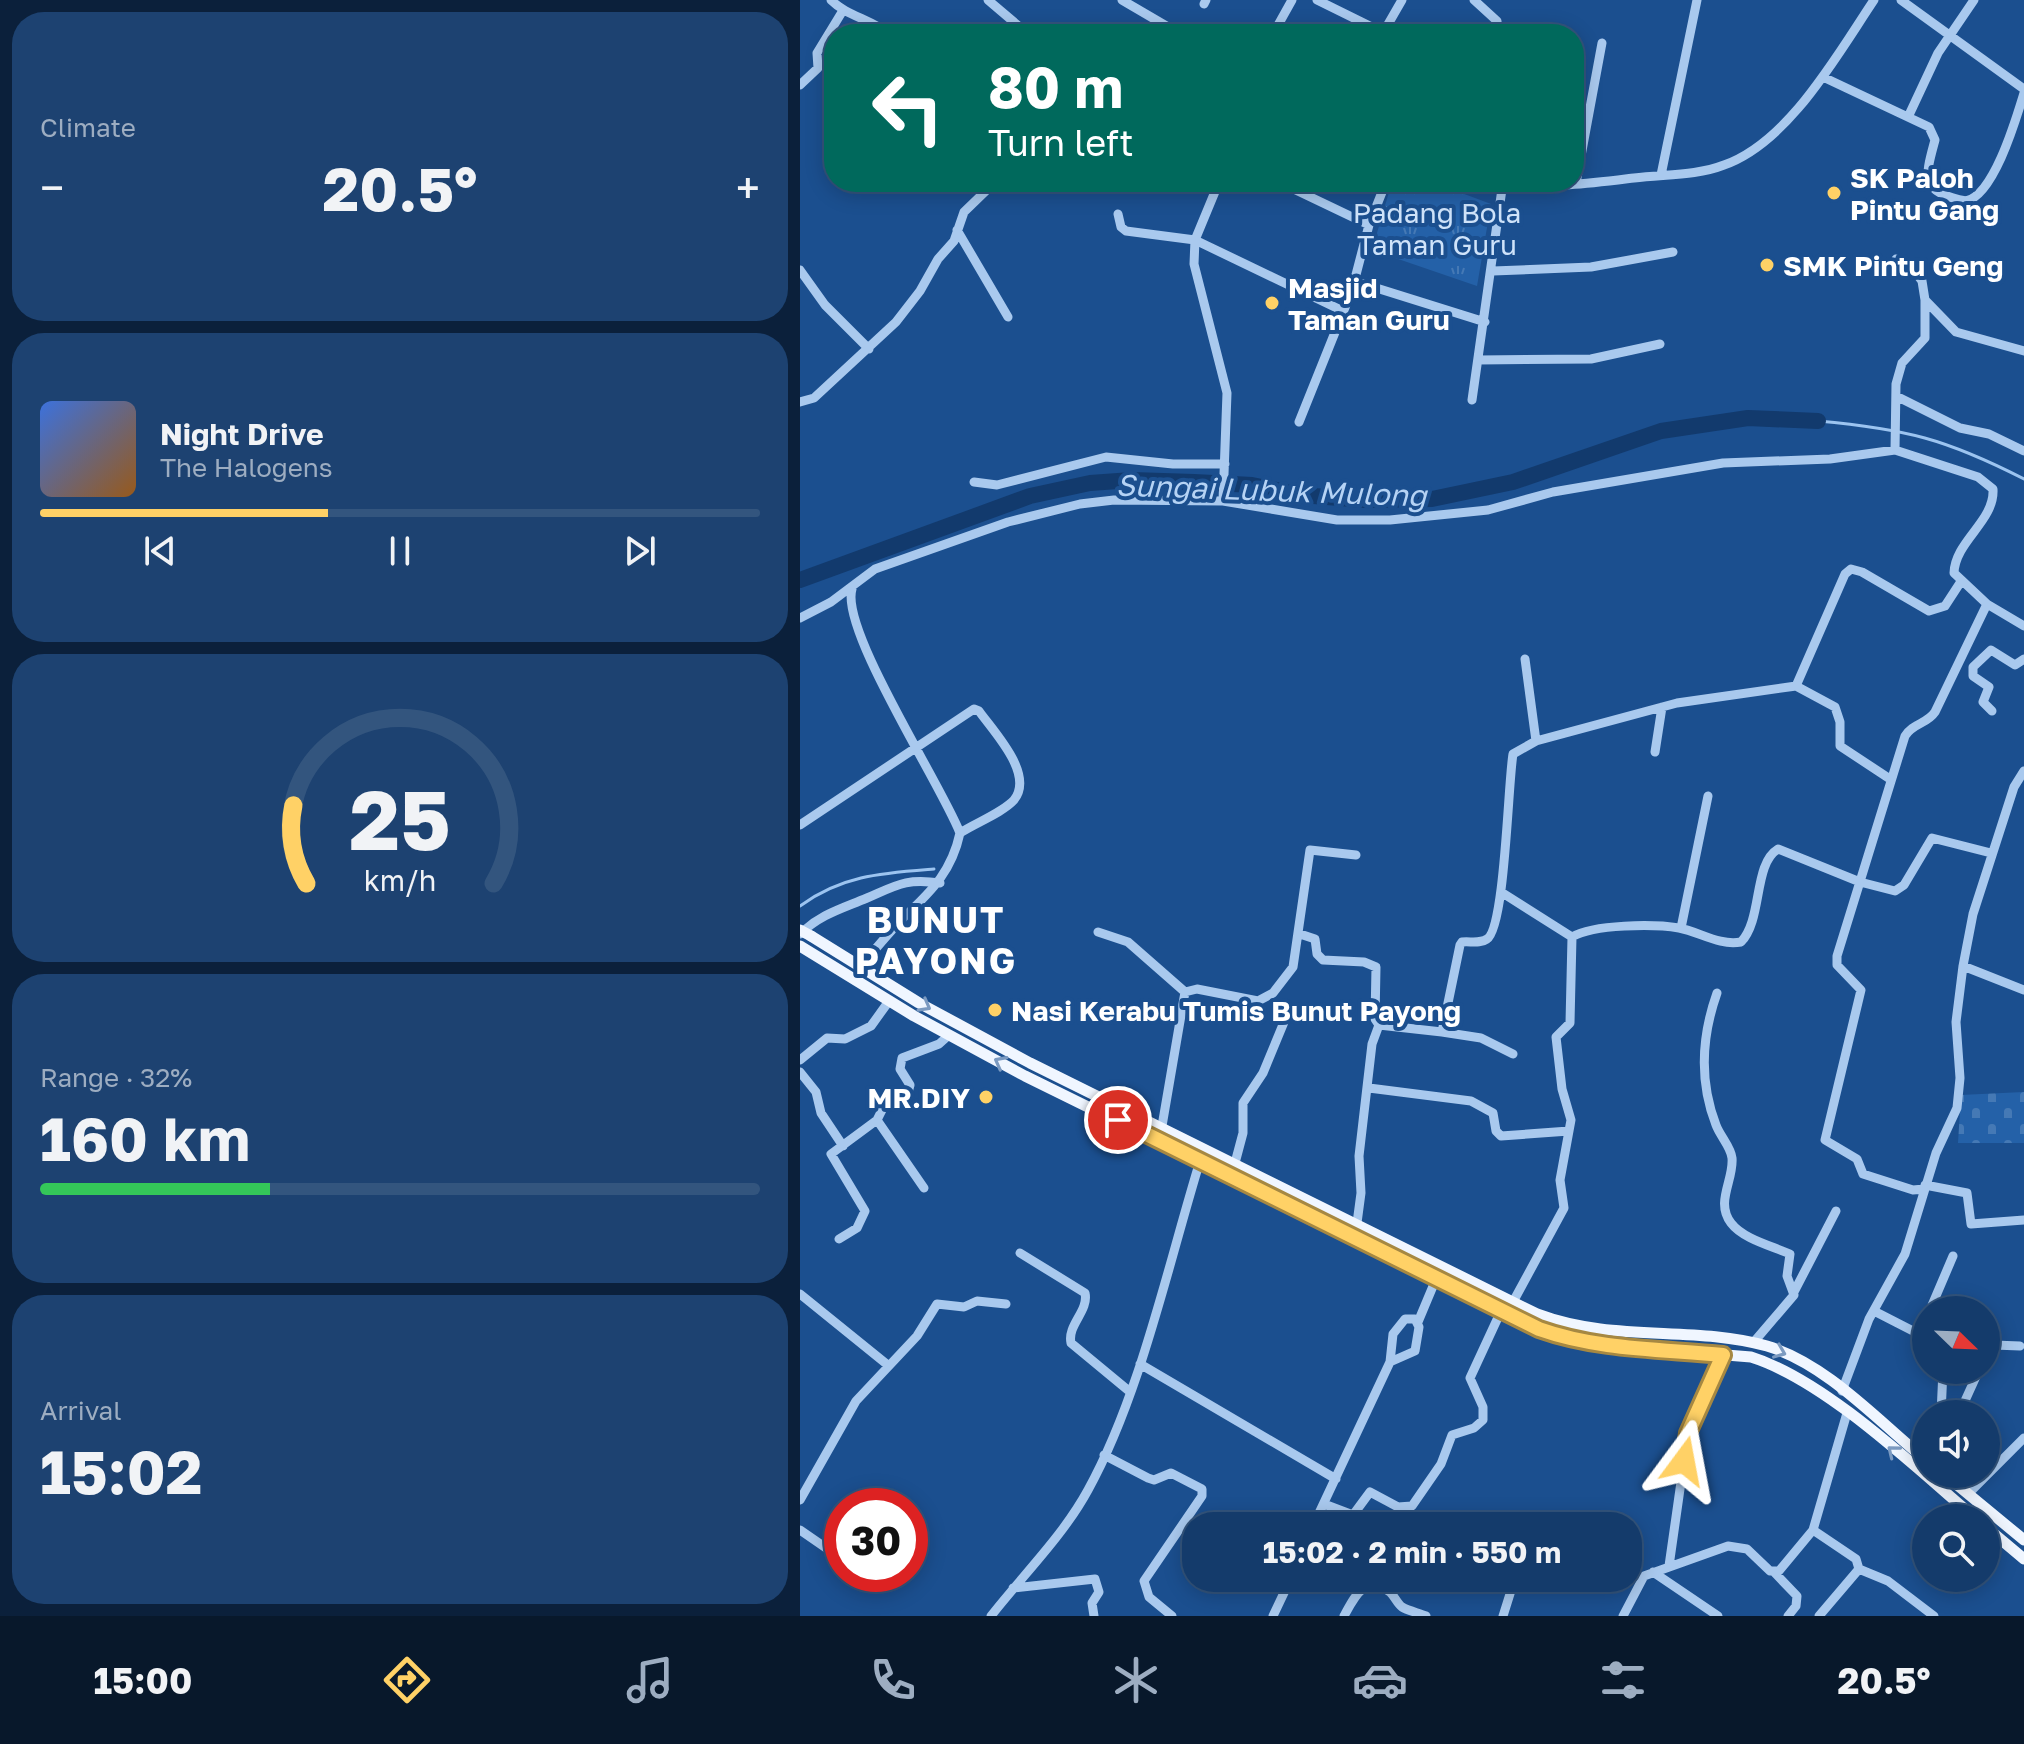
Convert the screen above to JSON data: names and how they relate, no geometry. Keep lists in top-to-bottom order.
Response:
{
  "districts": ["BUNUT PAYONG"],
  "water": ["Sungai Lubuk Mulong"],
  "parks": ["Padang Bola Taman Guru"],
  "places": [
    "SK Paloh Pintu Gang",
    "SMK Pintu Geng",
    "Masjid Taman Guru",
    "Nasi Kerabu Tumis Bunut Payong",
    "MR.DIY"
  ],
  "north": "bottom right",
  "page": {
    "tile": [
      "Climate",
      ["Range · 32%", "160 km"],
      ["Arrival", "15:02"]
    ],
    "turn": ["80 m", "Turn left"],
    "heat": ["−", "20.5°", "+"],
    "song": ["Night Drive", "The Halogens"],
    "limit": "30",
    "trip": "15:02 · 2 min · 550 m",
    "tabs": ["15:00", "20.5°"],
    "gauge": ["25", "km/h"]
  }
}
